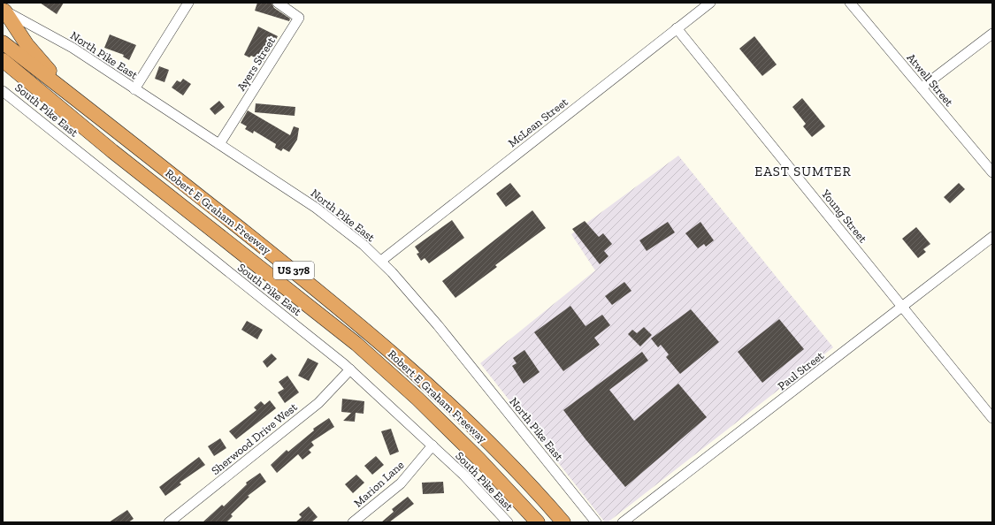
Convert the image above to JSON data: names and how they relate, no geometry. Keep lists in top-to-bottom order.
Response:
{
  "streets": {
    "highway": ["Robert E Graham Freeway", "US 378"],
    "street": [
      "North Pike East",
      "Ayers Street",
      "Atwell Street",
      "South Pike East",
      "McLean Street",
      "Young Street",
      "Paul Street",
      "Sherwood Drive West",
      "Marion Lane"
    ]
  },
  "crossings": [
    ["North Pike East", "Ayers Street"],
    ["North Pike East", "McLean Street"],
    ["South Pike East", "Sherwood Drive West"],
    ["South Pike East", "Marion Lane"],
    ["McLean Street", "Young Street"],
    ["Young Street", "Paul Street"]
  ],
  "districts": ["EAST SUMTER"]
}
